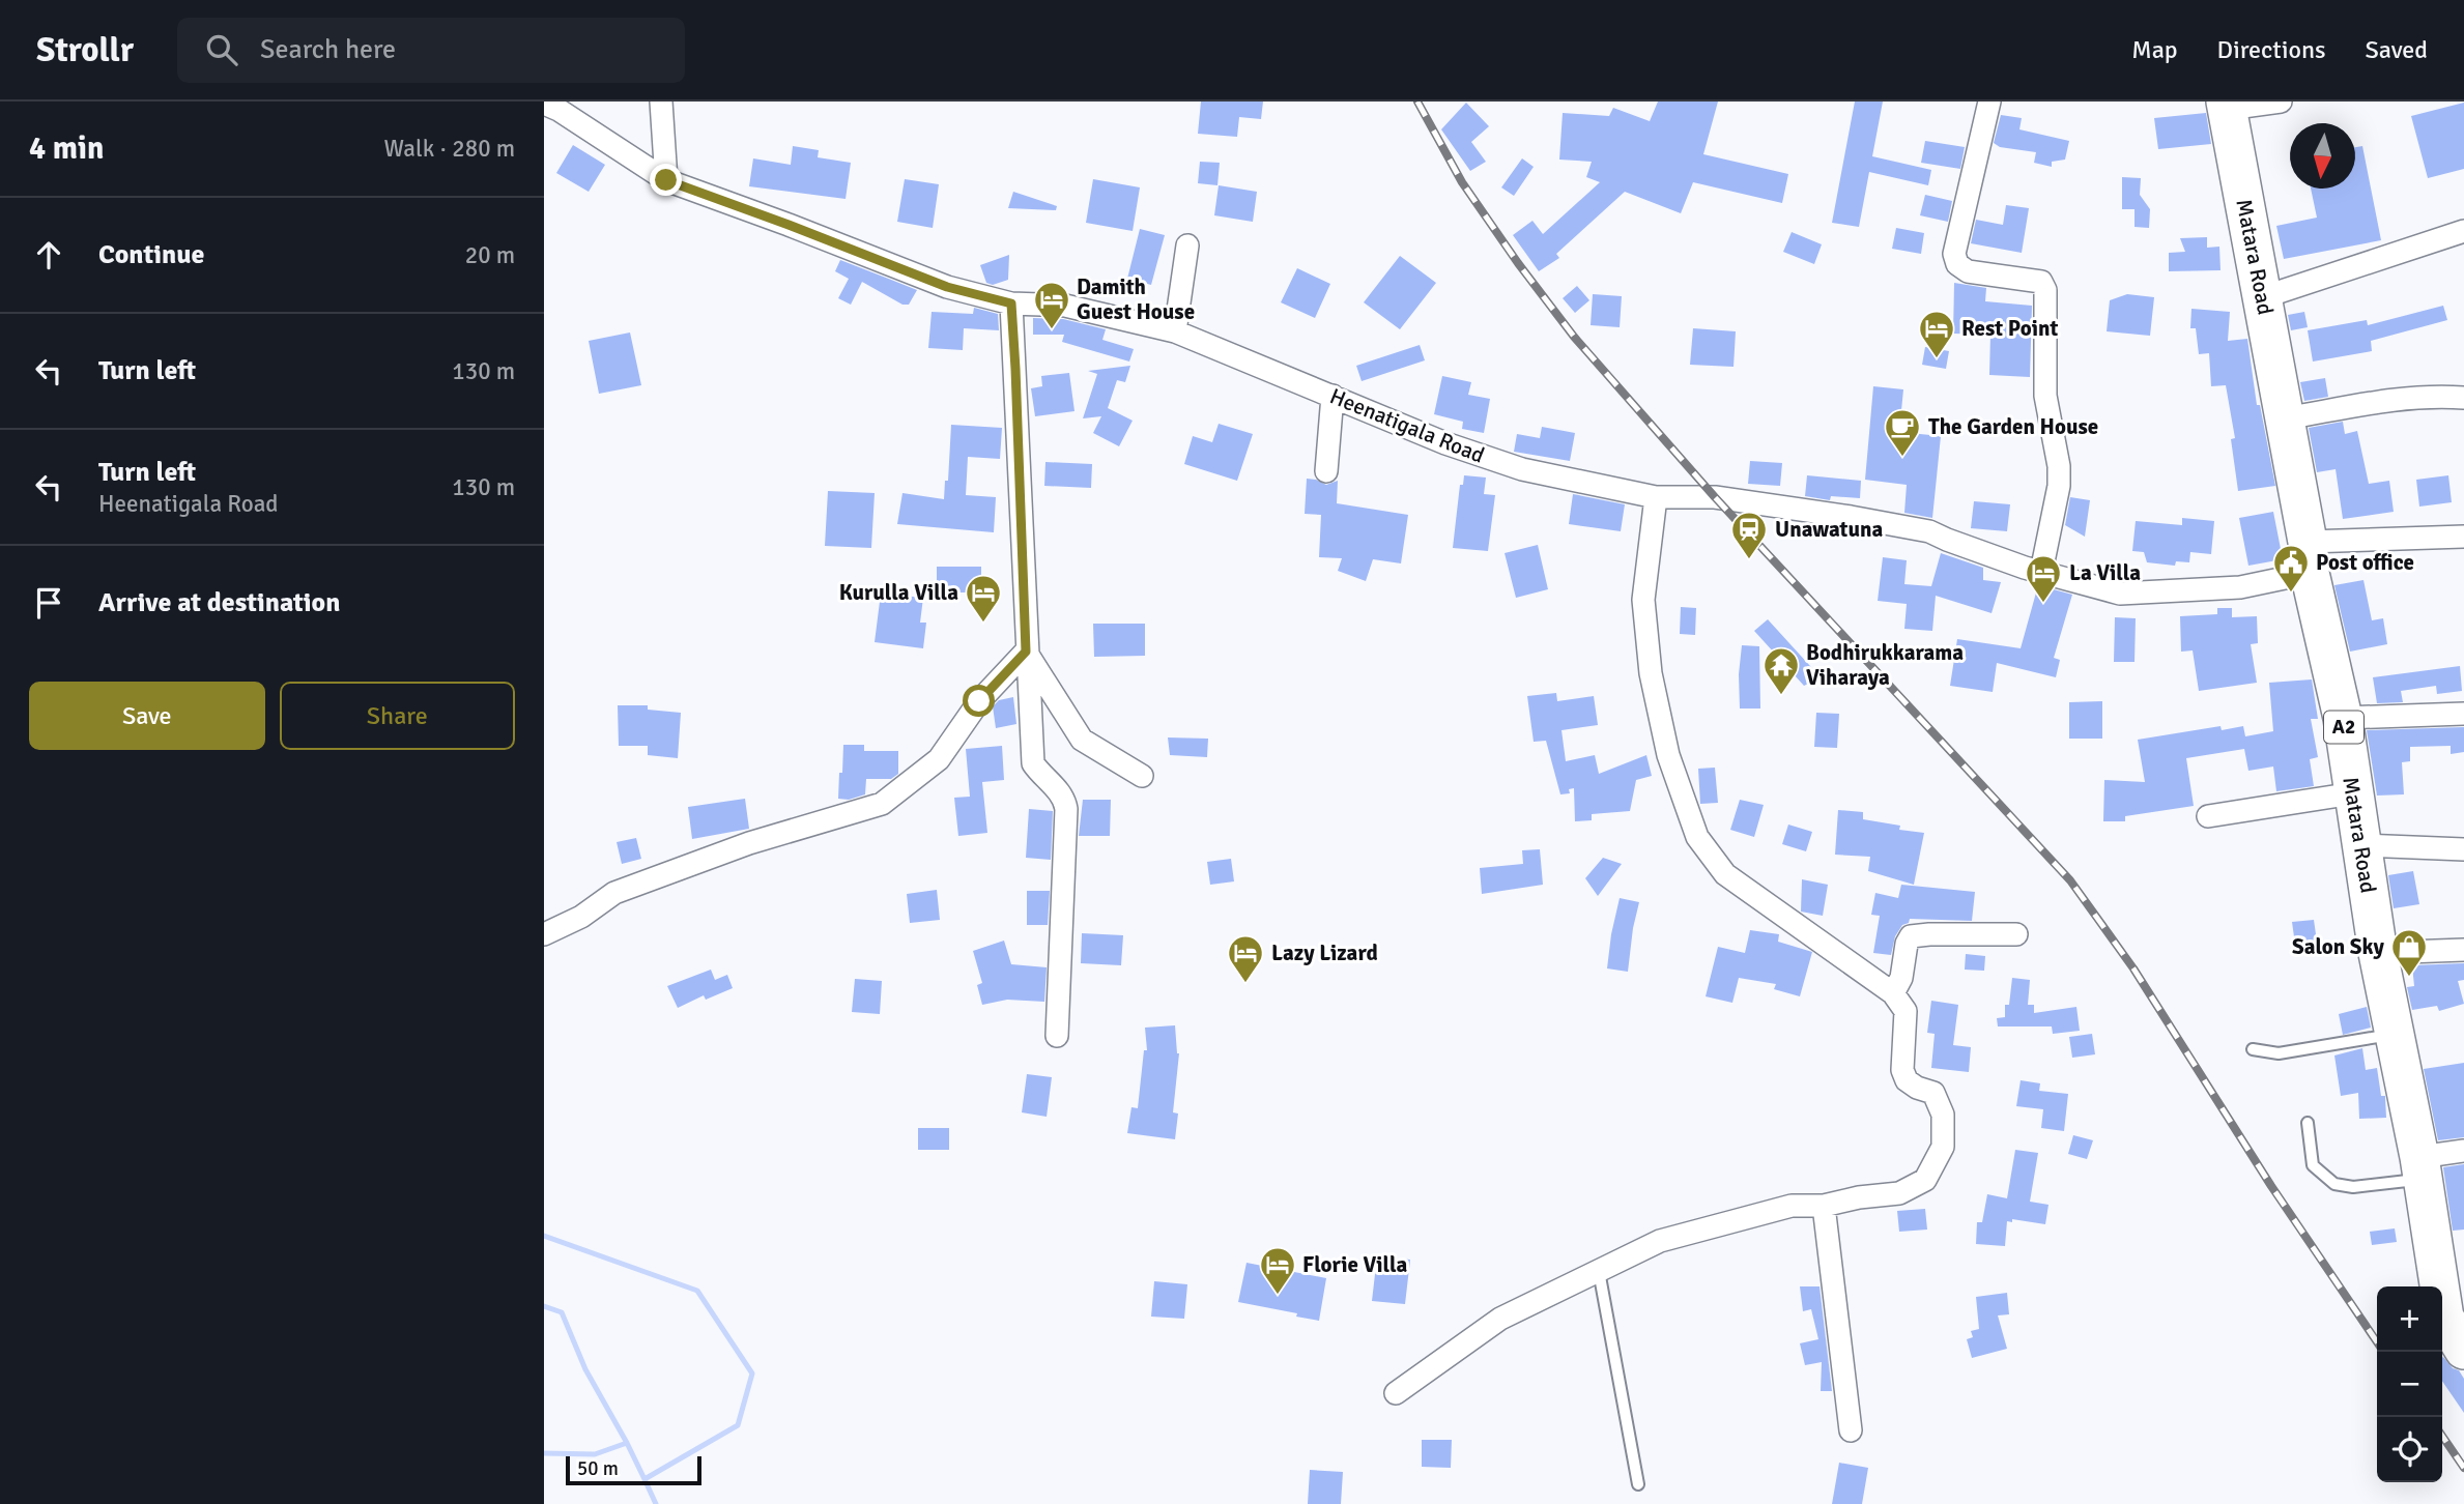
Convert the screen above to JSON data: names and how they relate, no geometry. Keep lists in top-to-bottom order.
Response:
{
  "streets": {
    "highway": ["Matara Road", "A2"],
    "street": ["Heenatigala Road"]
  },
  "crossings": [
    ["Matara Road", "Heenatigala Road"]
  ],
  "places": {
    "hotel": [
      "Damith Guest House",
      "Rest Point",
      "La Villa",
      "Kurulla Villa",
      "Lazy Lizard",
      "Florie Villa"
    ],
    "cafe": ["The Garden House"],
    "station": ["Unawatuna"],
    "public building": ["Post office"],
    "temple": ["Bodhirukkarama Viharaya"],
    "shop": ["Salon Sky"]
  },
  "scale_bar": "50 m",
  "north": "bottom",
  "page": {
    "header": "Strollr",
    "search": "Search here",
    "nav": ["Map", "Directions", "Saved"],
    "heading": ["4 min", "Walk · 280 m"],
    "list": [
      ["Continue", "20 m"],
      ["Turn left", "130 m"],
      ["Turn left", "Heenatigala Road", "130 m"],
      "Arrive at destination"
    ],
    "buttons": ["Save", "Share"],
    "map_buttons": ["+", "−"],
    "scale": "50 m"
  }
}
